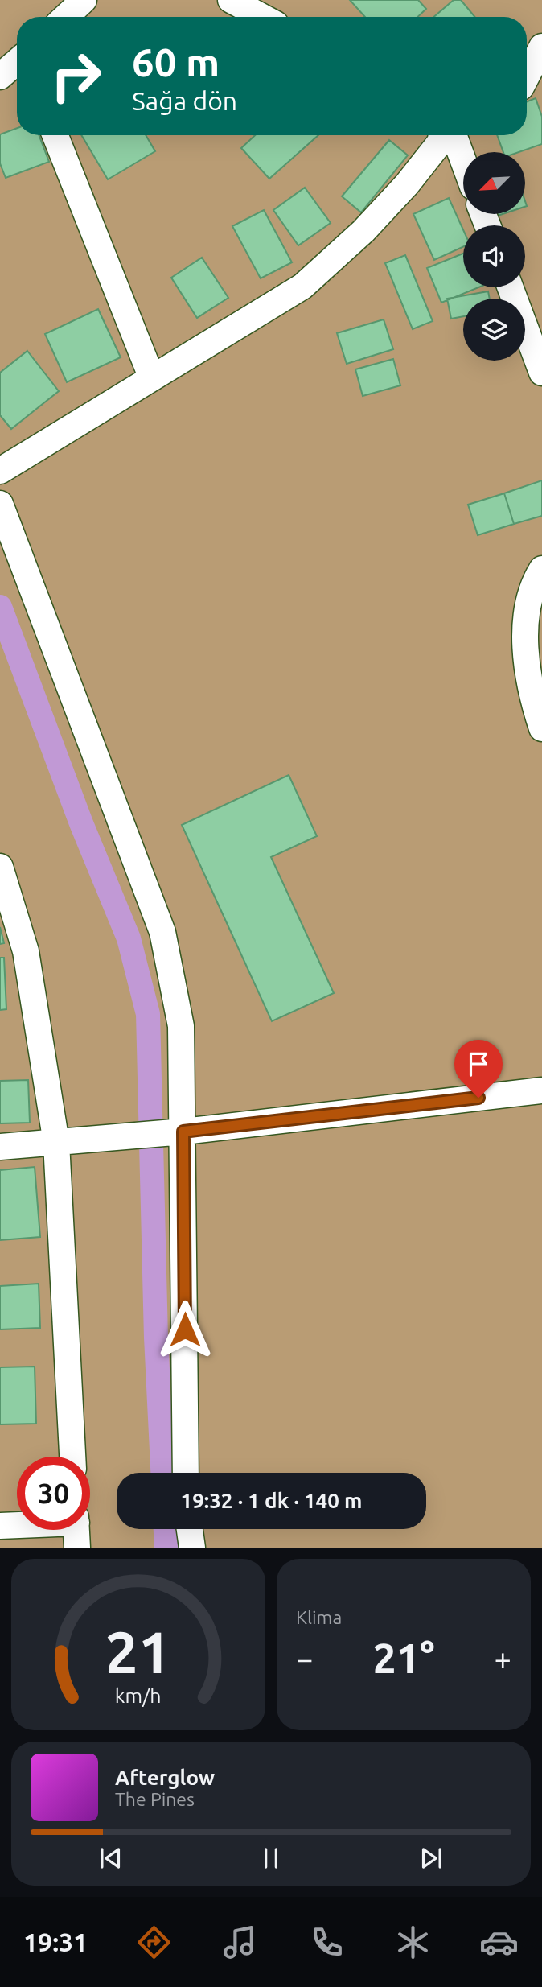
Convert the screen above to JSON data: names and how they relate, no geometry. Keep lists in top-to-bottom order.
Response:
{
  "north": "bottom left",
  "page": {
    "turn": ["60 m", "Sağa dön"],
    "limit": "30",
    "trip": "19:32 · 1 dk · 140 m",
    "tile": "Klima",
    "heat": ["−", "21°", "+"],
    "song": ["Afterglow", "The Pines"],
    "tabs": "19:31",
    "gauge": ["21", "km/h"]
  }
}
